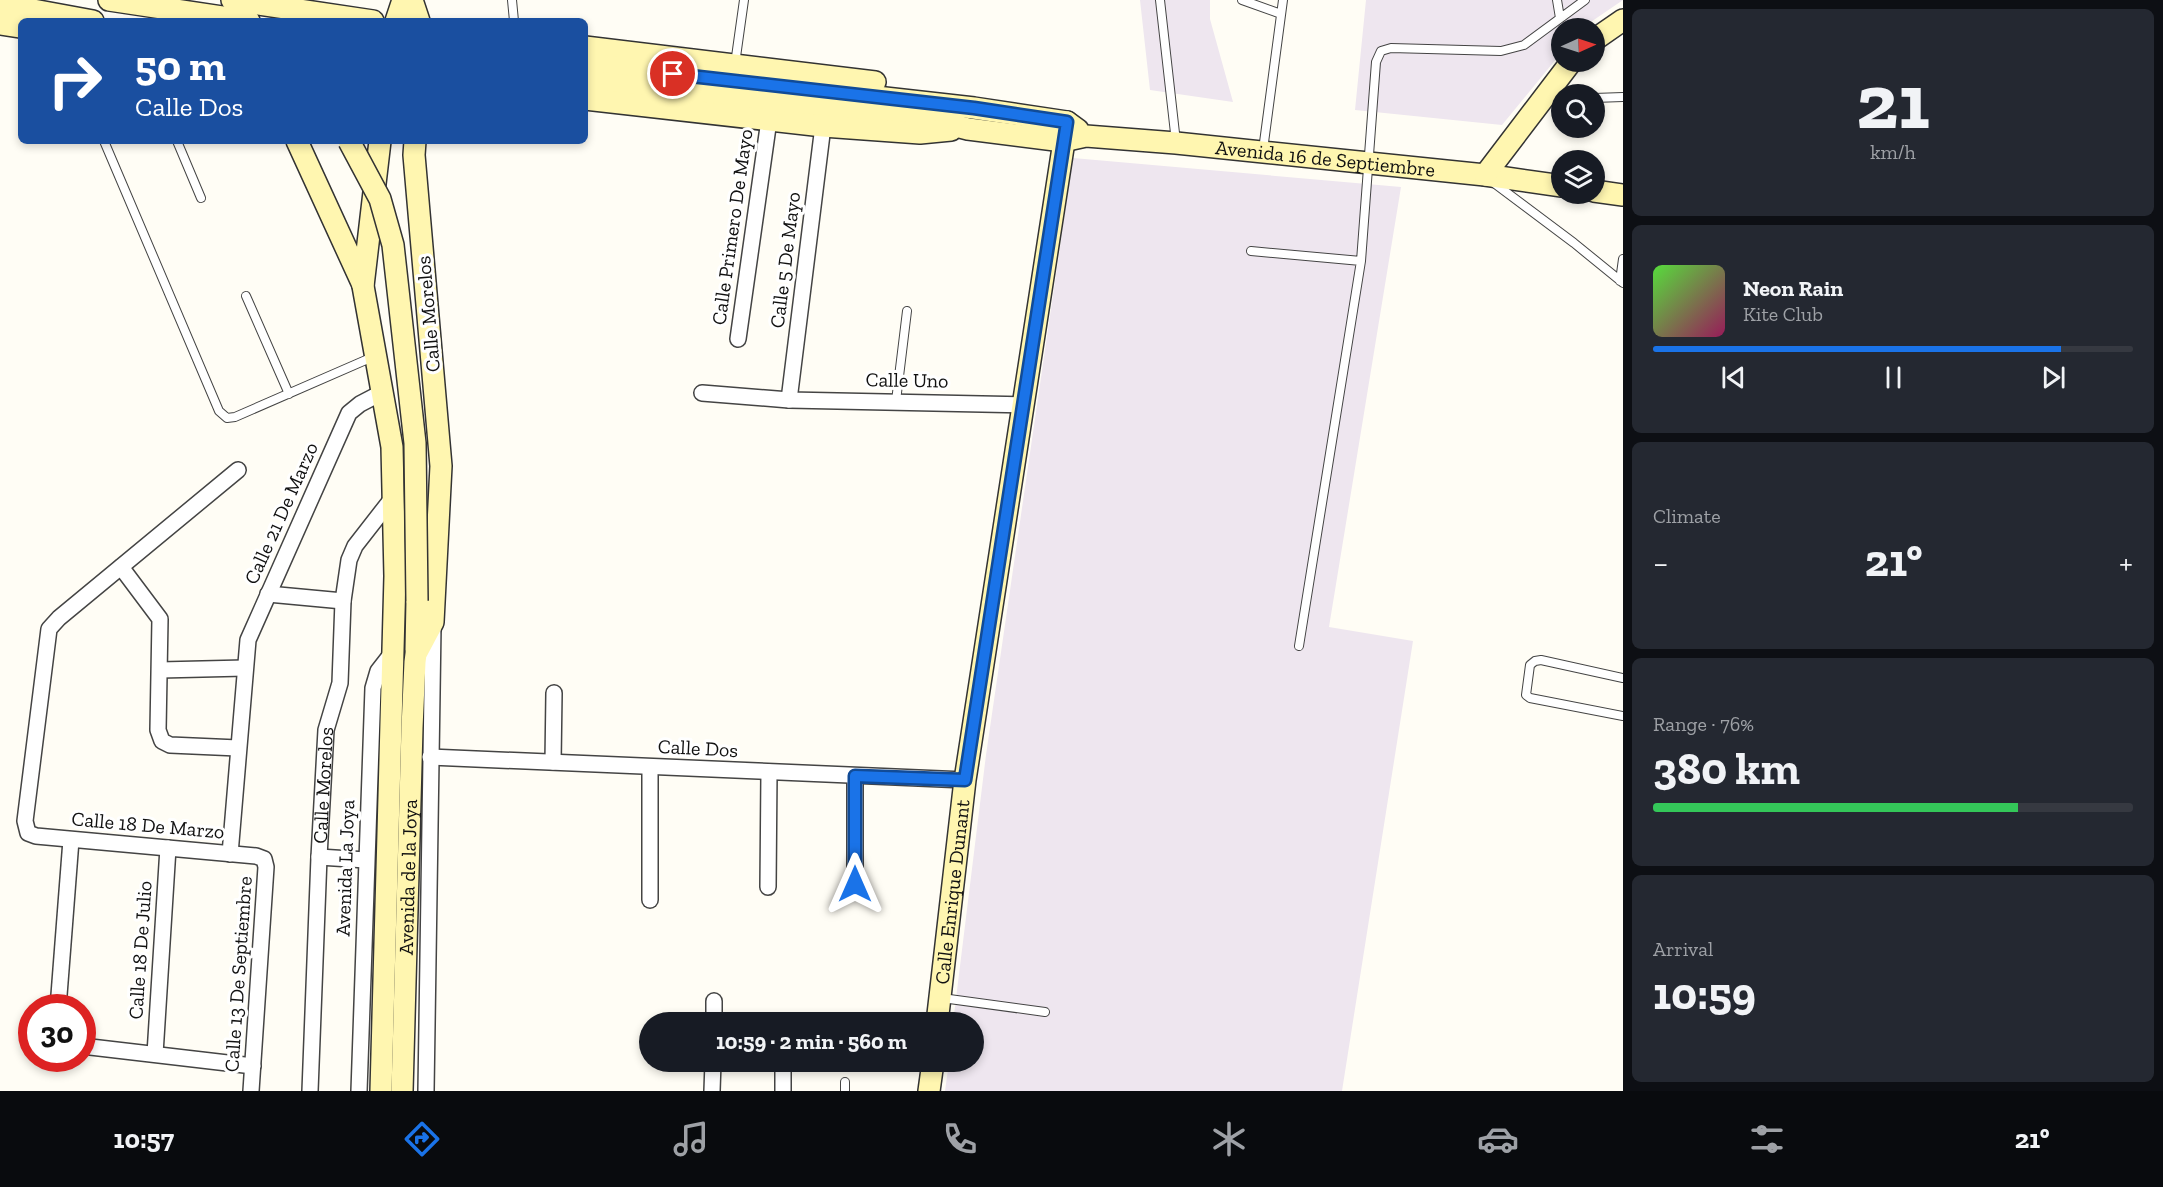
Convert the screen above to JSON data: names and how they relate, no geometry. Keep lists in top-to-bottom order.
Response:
{
  "streets": {
    "main road": [
      "Avenida 16 de Septiembre",
      "Calle Morelos",
      "Avenida de la Joya",
      "Calle Enrique Dunant"
    ],
    "street": [
      "Calle Primero De Mayo",
      "Calle 5 De Mayo",
      "Calle Uno",
      "Calle 21 De Marzo",
      "Calle Dos",
      "Calle 18 De Marzo",
      "Avenida La Joya",
      "Calle 18 De Julio",
      "Calle 13 De Septiembre"
    ]
  },
  "crossings": [
    ["Avenida 16 de Septiembre", "Calle Enrique Dunant"],
    ["Calle 5 De Mayo", "Calle Uno"],
    ["Calle Morelos", "Avenida de la Joya"],
    ["Calle Uno", "Calle Enrique Dunant"],
    ["Calle 21 De Marzo", "Calle 18 De Marzo"],
    ["Calle Dos", "Calle Enrique Dunant"],
    ["Calle 18 De Marzo", "Calle 18 De Julio"],
    ["Calle 18 De Marzo", "Calle 13 De Septiembre"],
    ["Avenida La Joya", "Avenida de la Joya"]
  ],
  "north": "right",
  "page": {
    "tile": [
      ["21", "km/h"],
      "Climate",
      ["Range · 76%", "380 km"],
      ["Arrival", "10:59"]
    ],
    "turn": ["50 m", "Calle Dos"],
    "song": ["Neon Rain", "Kite Club"],
    "heat": ["−", "21°", "+"],
    "limit": "30",
    "trip": "10:59 · 2 min · 560 m",
    "tabs": ["10:57", "21°"]
  }
}
